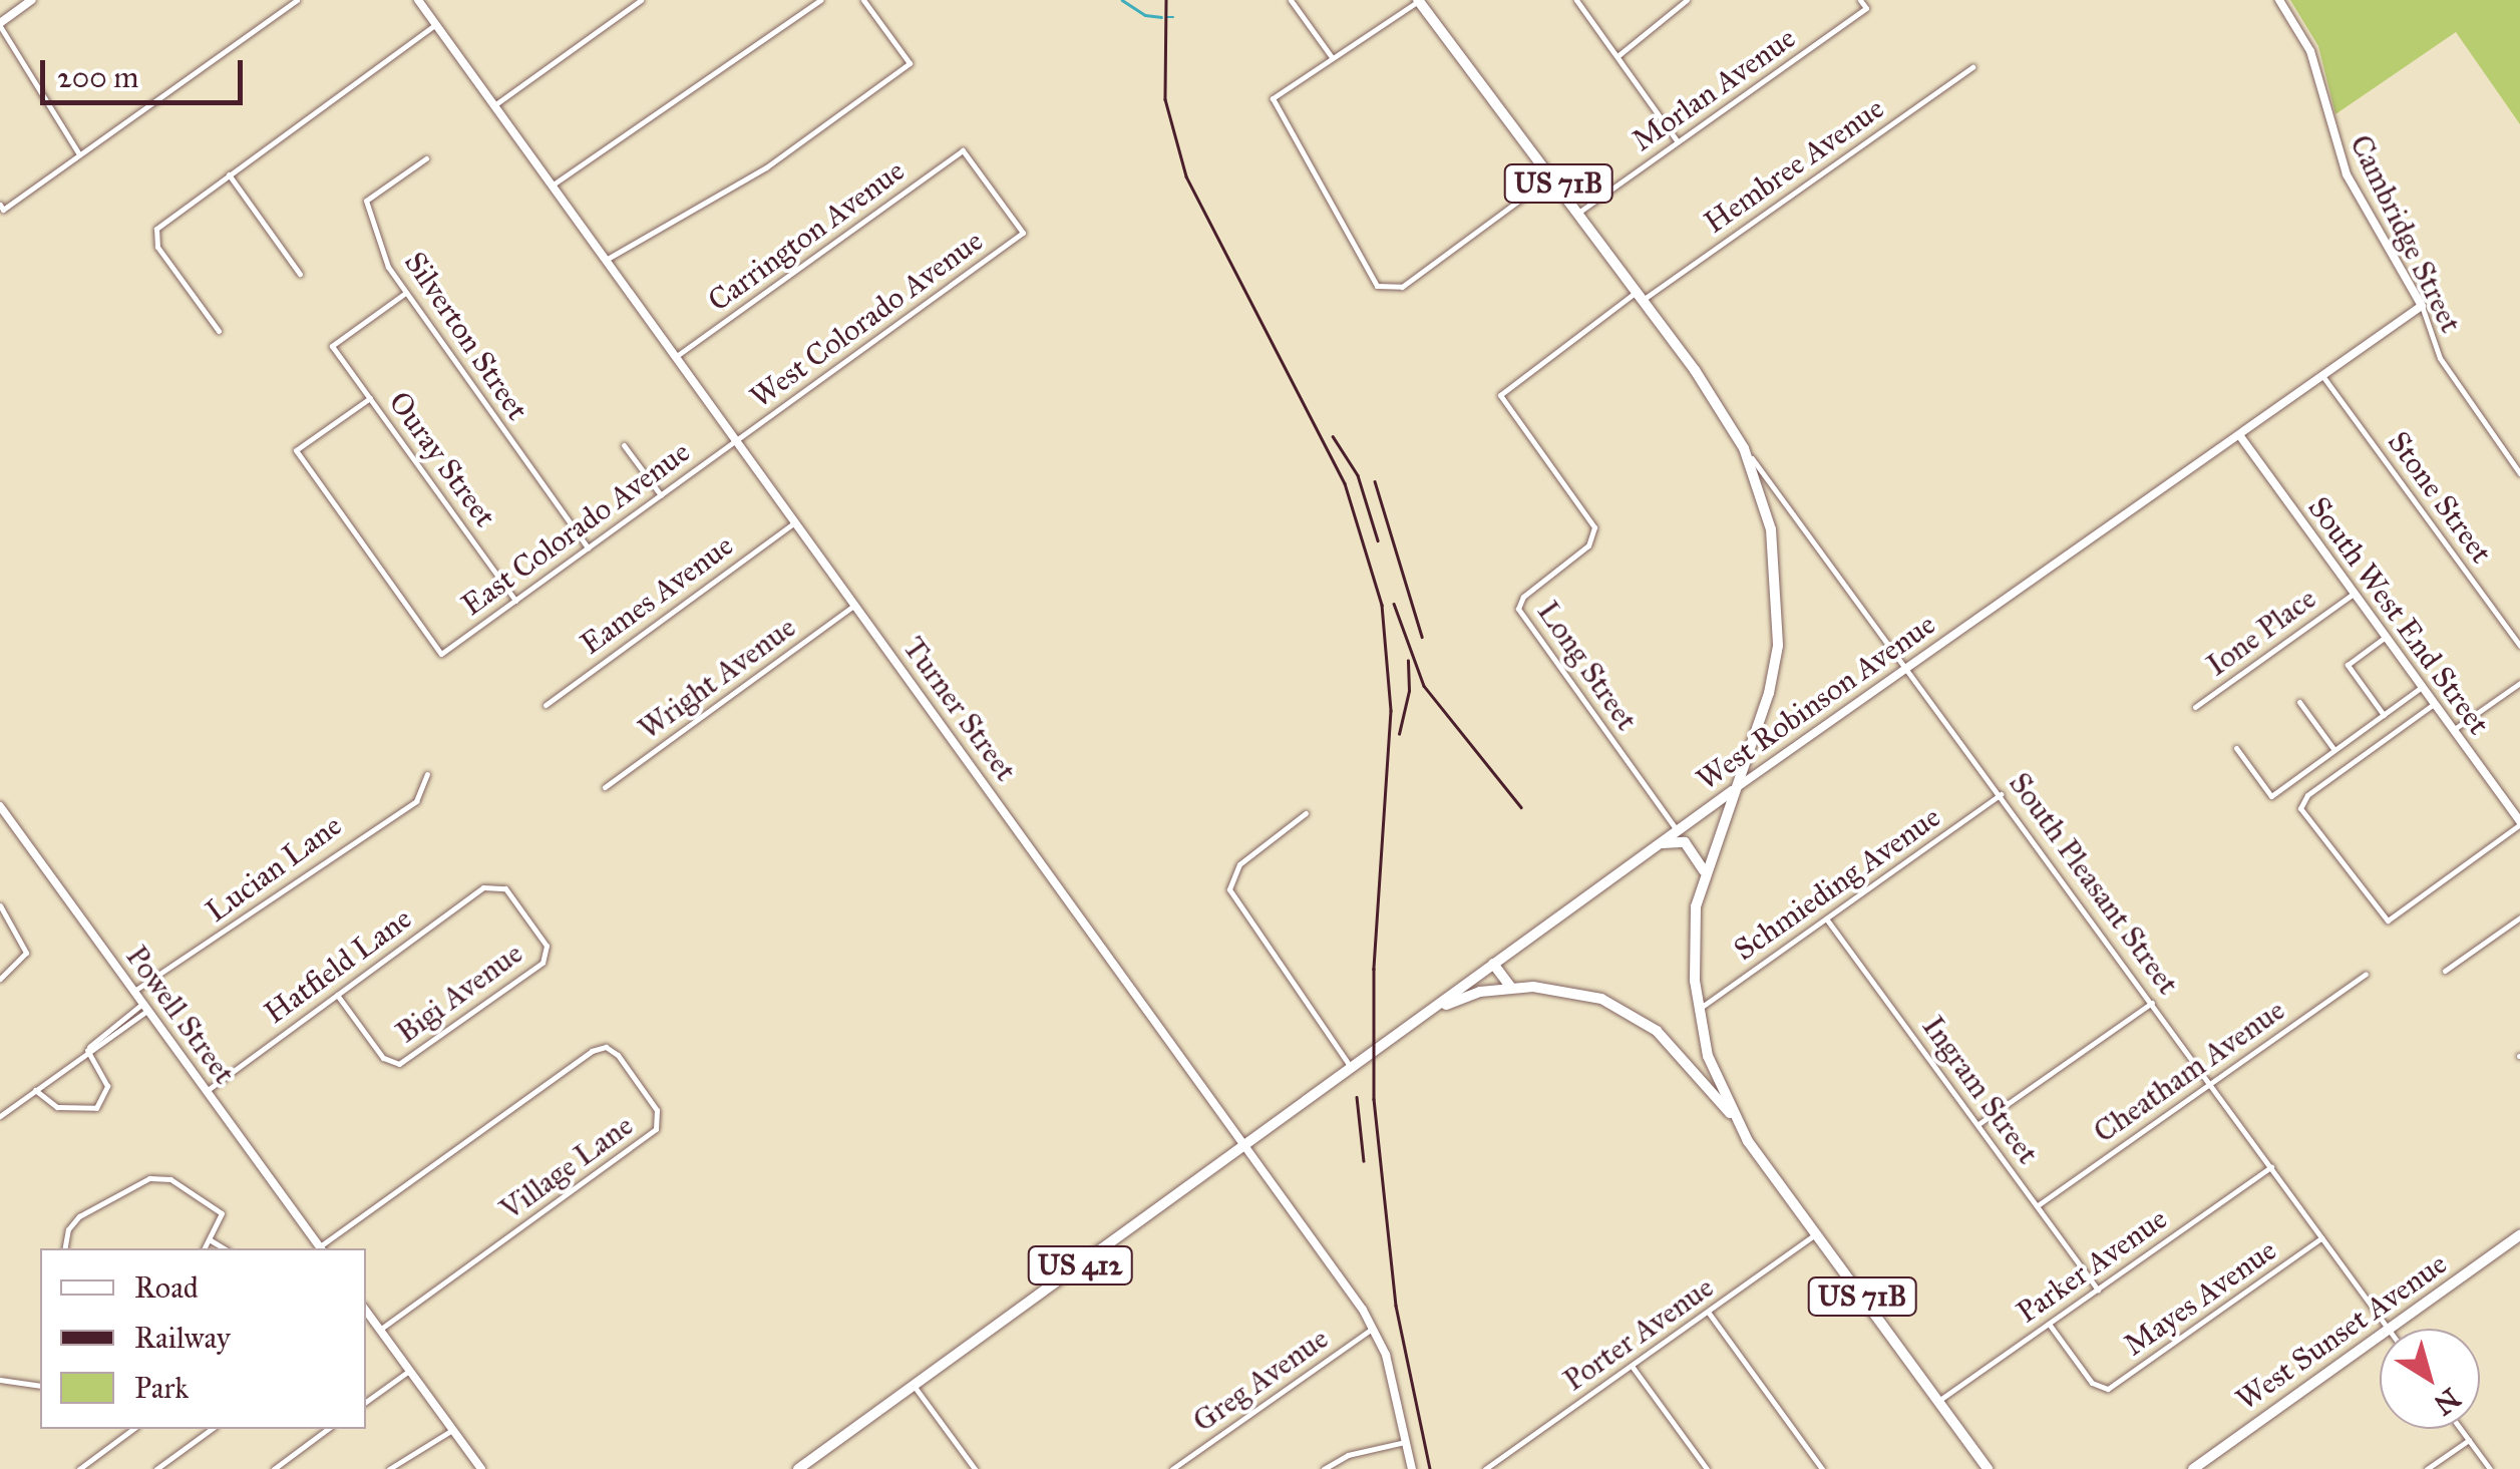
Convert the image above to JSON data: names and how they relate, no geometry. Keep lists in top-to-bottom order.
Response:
{
  "streets": {
    "highway": [
      "US 71B",
      "West Robinson Avenue",
      "US 412",
      "West Sunset Avenue"
    ],
    "street": [
      "Morlan Avenue",
      "Hembree Avenue",
      "Cambridge Street",
      "Carrington Avenue",
      "West Colorado Avenue",
      "Silverton Street",
      "Ouray Street",
      "Stone Street",
      "East Colorado Avenue",
      "Eames Avenue",
      "South West End Street",
      "Ione Place",
      "Long Street",
      "Wright Avenue",
      "Turner Street",
      "Lucian Lane",
      "Schmieding Avenue",
      "South Pleasant Street",
      "Hatfield Lane",
      "Bigi Avenue",
      "Powell Street",
      "Cheatham Avenue",
      "Ingram Street",
      "Village Lane",
      "Parker Avenue",
      "Mayes Avenue",
      "Porter Avenue",
      "Greg Avenue"
    ]
  },
  "crossings": [
    ["Morlan Avenue", "US 71B"],
    ["Hembree Avenue", "US 71B"],
    ["Hembree Avenue", "Long Street"],
    ["US 71B", "West Robinson Avenue"],
    ["US 71B", "Schmieding Avenue"],
    ["US 71B", "South Pleasant Street"],
    ["US 71B", "US 412"],
    ["US 71B", "Parker Avenue"],
    ["US 71B", "Porter Avenue"],
    ["Cambridge Street", "West Robinson Avenue"],
    ["Carrington Avenue", "West Colorado Avenue"],
    ["Carrington Avenue", "Turner Street"],
    ["West Colorado Avenue", "East Colorado Avenue"],
    ["West Colorado Avenue", "Turner Street"],
    ["Silverton Street", "Ouray Street"],
    ["Silverton Street", "East Colorado Avenue"],
    ["Ouray Street", "East Colorado Avenue"],
    ["Stone Street", "West Robinson Avenue"],
    ["East Colorado Avenue", "Turner Street"],
    ["Eames Avenue", "Turner Street"],
    ["South West End Street", "Ione Place"],
    ["South West End Street", "West Robinson Avenue"],
    ["Long Street", "West Robinson Avenue"],
    ["Wright Avenue", "Turner Street"],
    ["West Robinson Avenue", "Turner Street"],
    ["West Robinson Avenue", "South Pleasant Street"],
    ["West Robinson Avenue", "US 412"],
    ["Turner Street", "US 412"],
    ["Turner Street", "Greg Avenue"],
    ["Lucian Lane", "Powell Street"],
    ["Schmieding Avenue", "South Pleasant Street"],
    ["Schmieding Avenue", "Ingram Street"],
    ["South Pleasant Street", "Cheatham Avenue"],
    ["South Pleasant Street", "Parker Avenue"],
    ["South Pleasant Street", "Mayes Avenue"],
    ["Hatfield Lane", "Bigi Avenue"],
    ["Hatfield Lane", "Powell Street"],
    ["Powell Street", "Village Lane"],
    ["Cheatham Avenue", "Ingram Street"],
    ["Ingram Street", "Parker Avenue"],
    ["Parker Avenue", "Mayes Avenue"]
  ],
  "legend": ["Road", "Railway", "Park"],
  "scale_bar": "200 m",
  "north": "bottom right"
}
